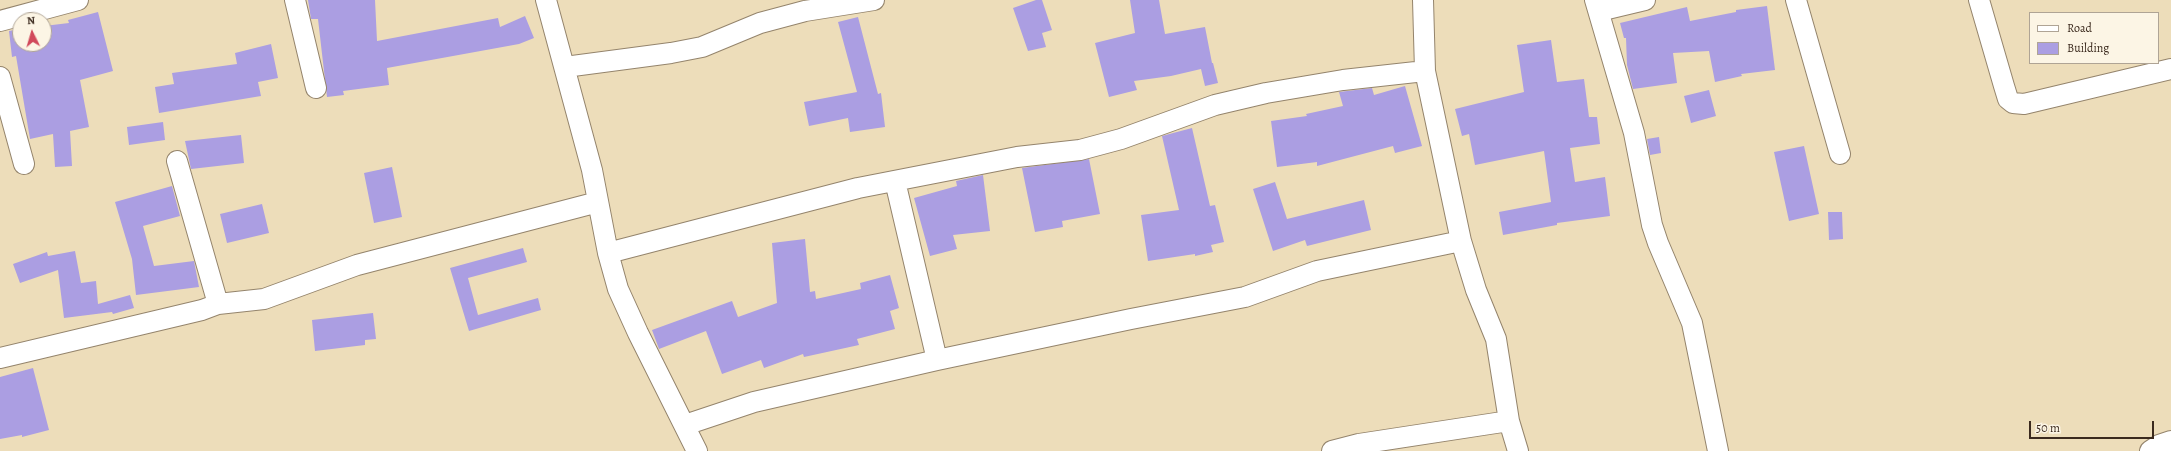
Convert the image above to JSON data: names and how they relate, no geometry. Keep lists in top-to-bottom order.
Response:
{
  "legend": ["Road", "Building"],
  "scale_bar": "50 m",
  "north": "top"
}
